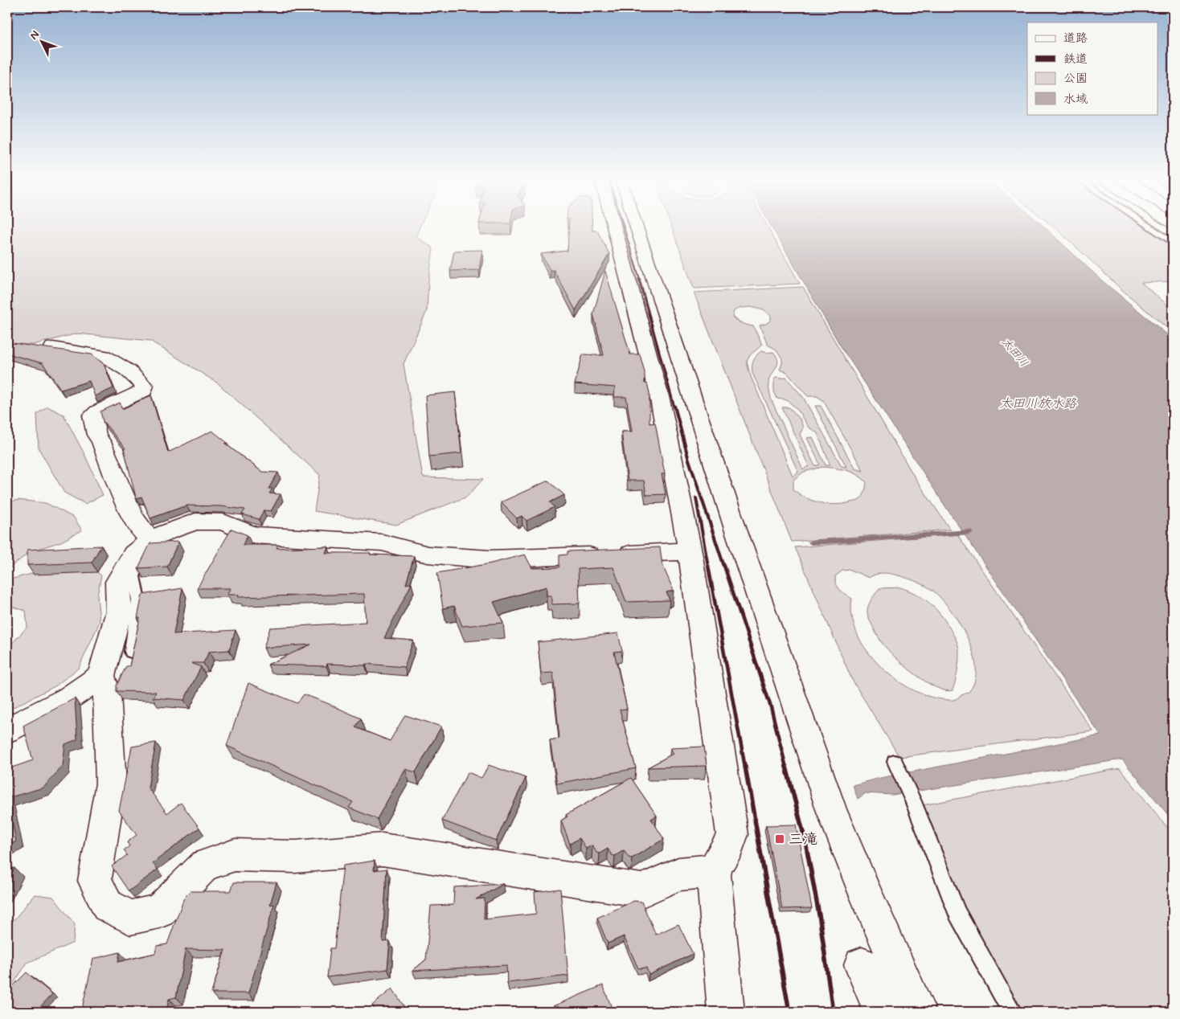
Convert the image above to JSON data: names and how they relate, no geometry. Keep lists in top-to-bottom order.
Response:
{
  "water": ["太田川", "太田川放水路"],
  "places": {
    "transit": ["三滝"]
  },
  "legend": [
    "道路",
    "鉄道",
    "公園",
    "水域"
  ],
  "north": "top left"
}
